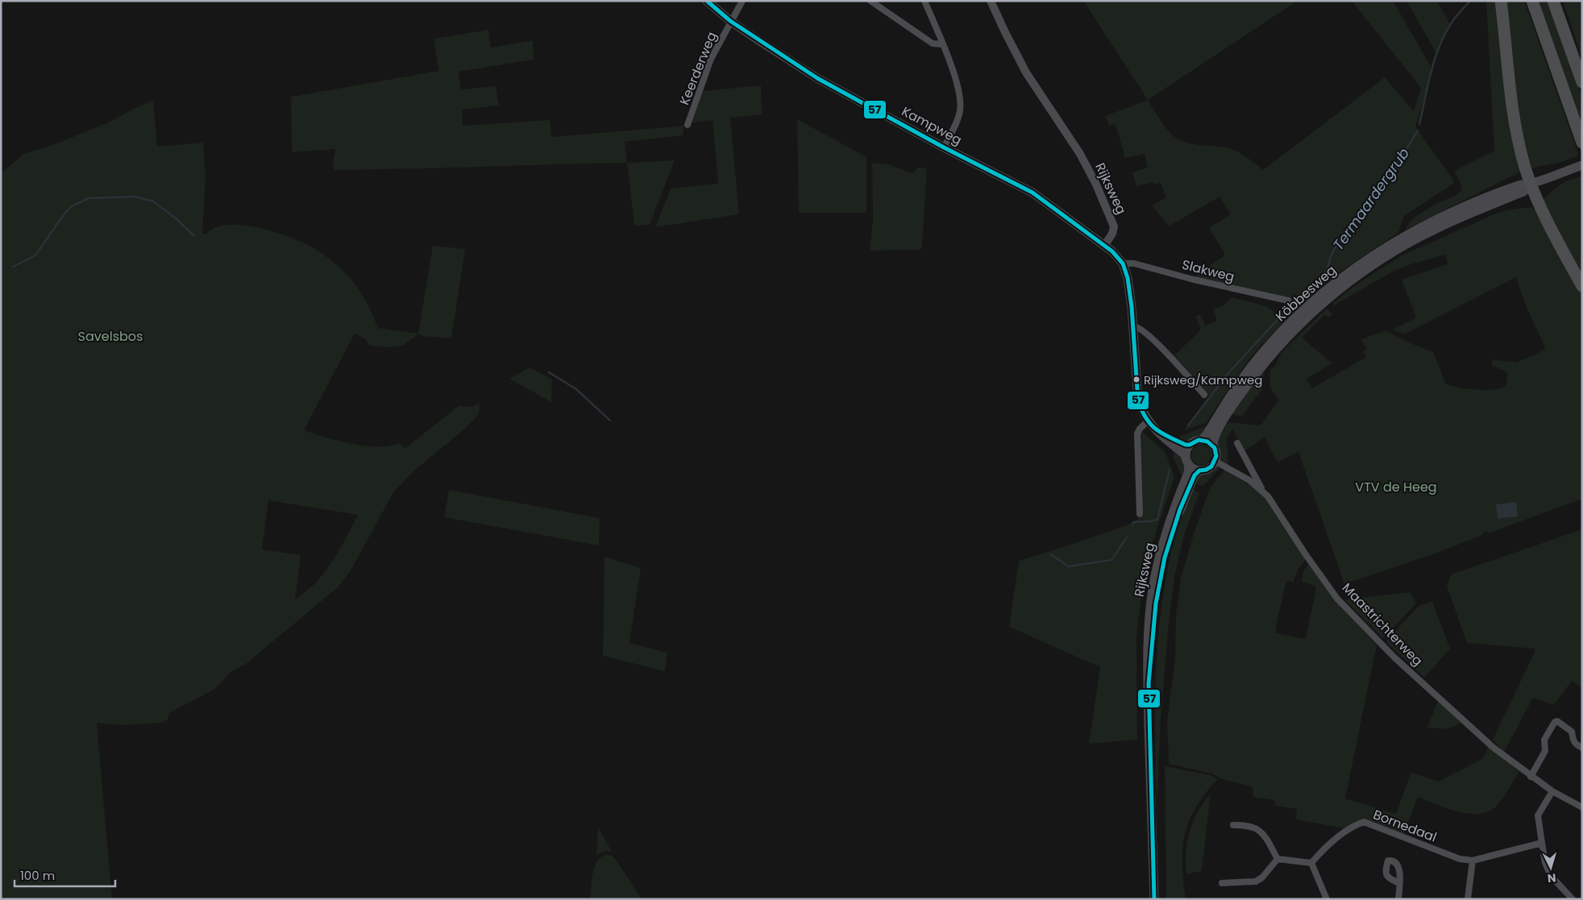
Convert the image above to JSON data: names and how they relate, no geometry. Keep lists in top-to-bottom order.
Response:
{
  "streets": {
    "main road": ["Kampweg", "Rijksweg", "Köbbesweg"],
    "street": [
      "Keerderweg",
      "Slakweg",
      "Maastrichterweg",
      "Bornedaal"
    ]
  },
  "crossings": [
    ["Keerderweg", "Kampweg"],
    ["Kampweg", "Rijksweg"],
    ["Rijksweg", "Köbbesweg"],
    ["Rijksweg", "Maastrichterweg"],
    ["Köbbesweg", "Maastrichterweg"]
  ],
  "water": ["Termaardergrub"],
  "parks": ["Savelsbos", "VTV de Heeg"],
  "places": ["Rijksweg/Kampweg"],
  "lines": ["transit line 57"],
  "scale_bar": "100 m",
  "north": "bottom"
}
